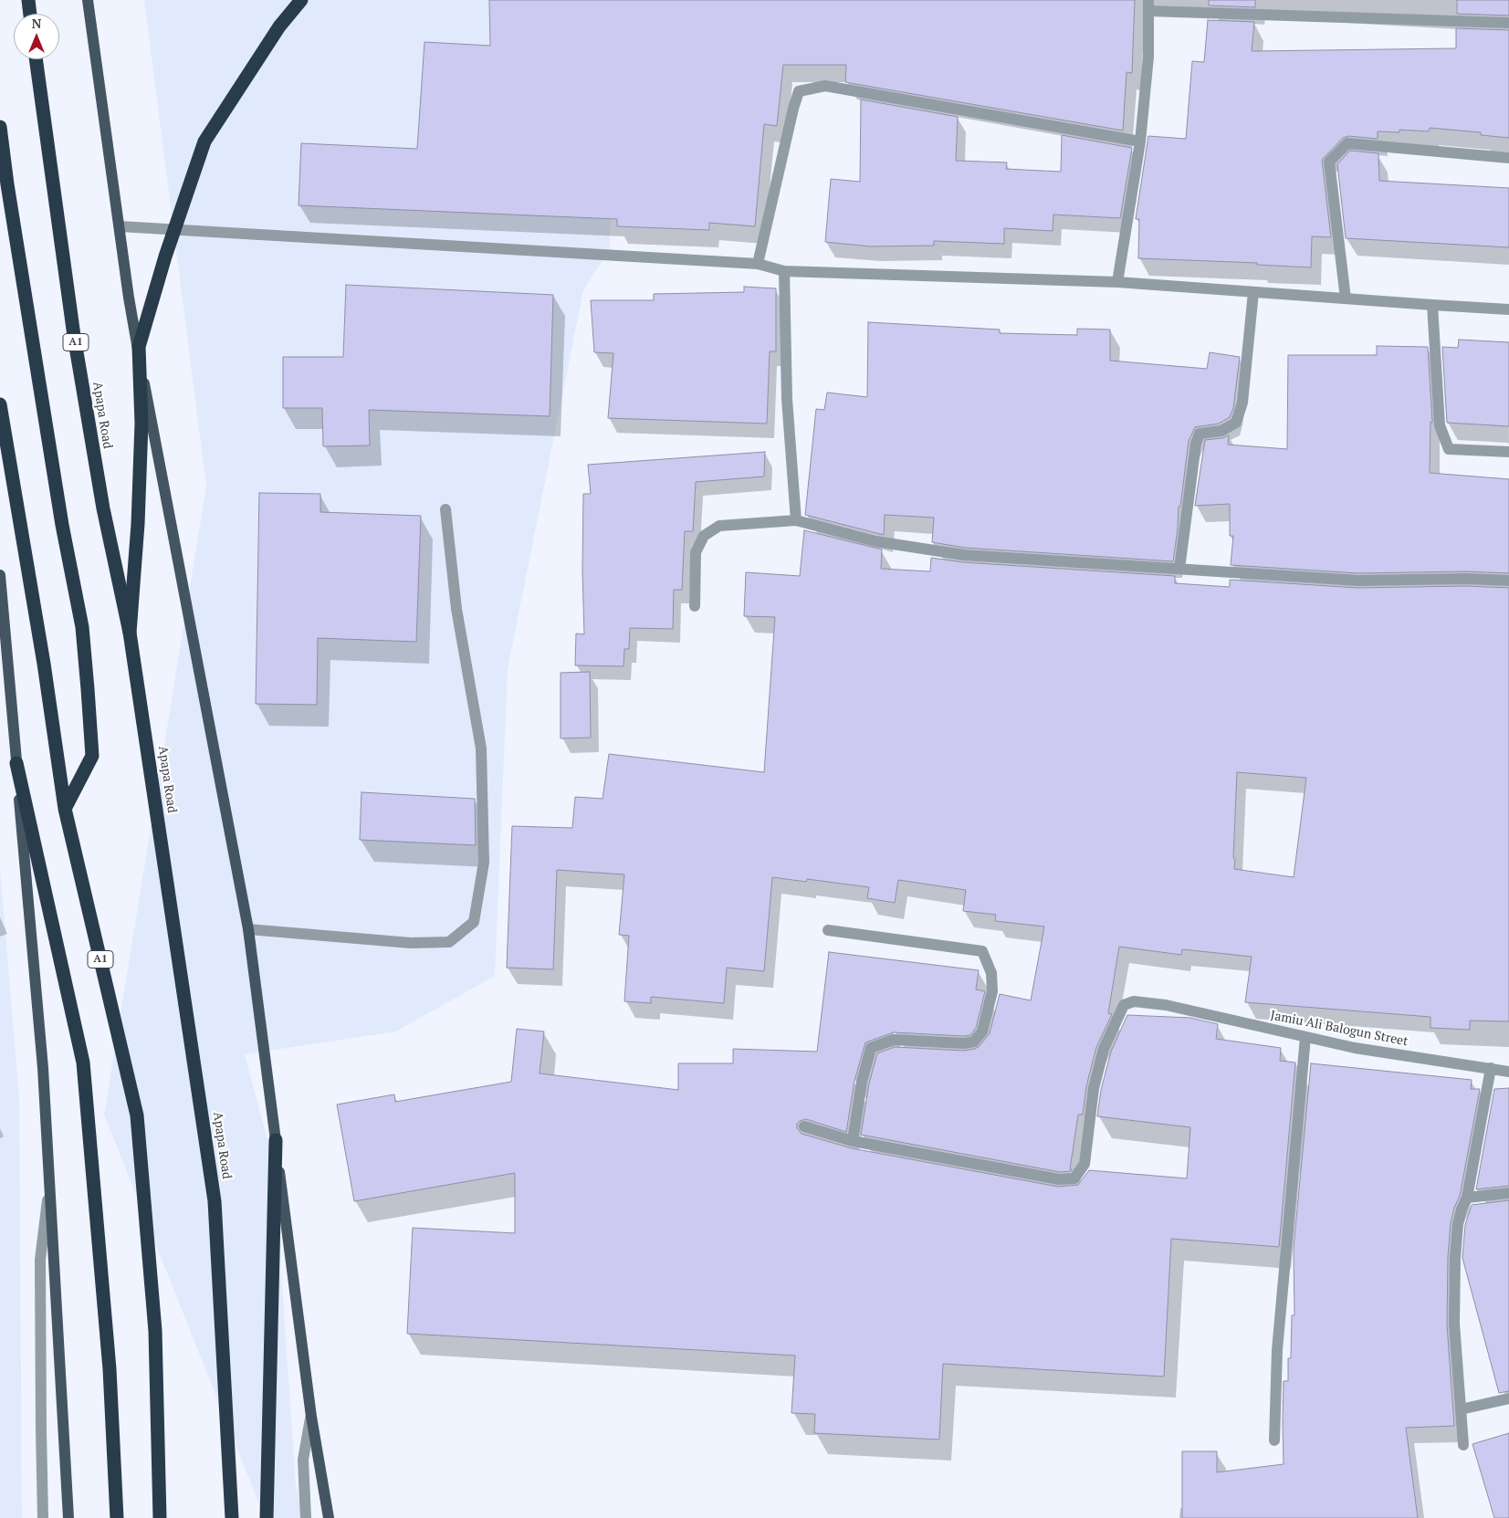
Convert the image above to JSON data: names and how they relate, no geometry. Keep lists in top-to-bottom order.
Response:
{
  "streets": {
    "highway": ["A1", "Apapa Road"],
    "street": ["Jamiu Ali Balogun Street"]
  },
  "north": "top"
}
